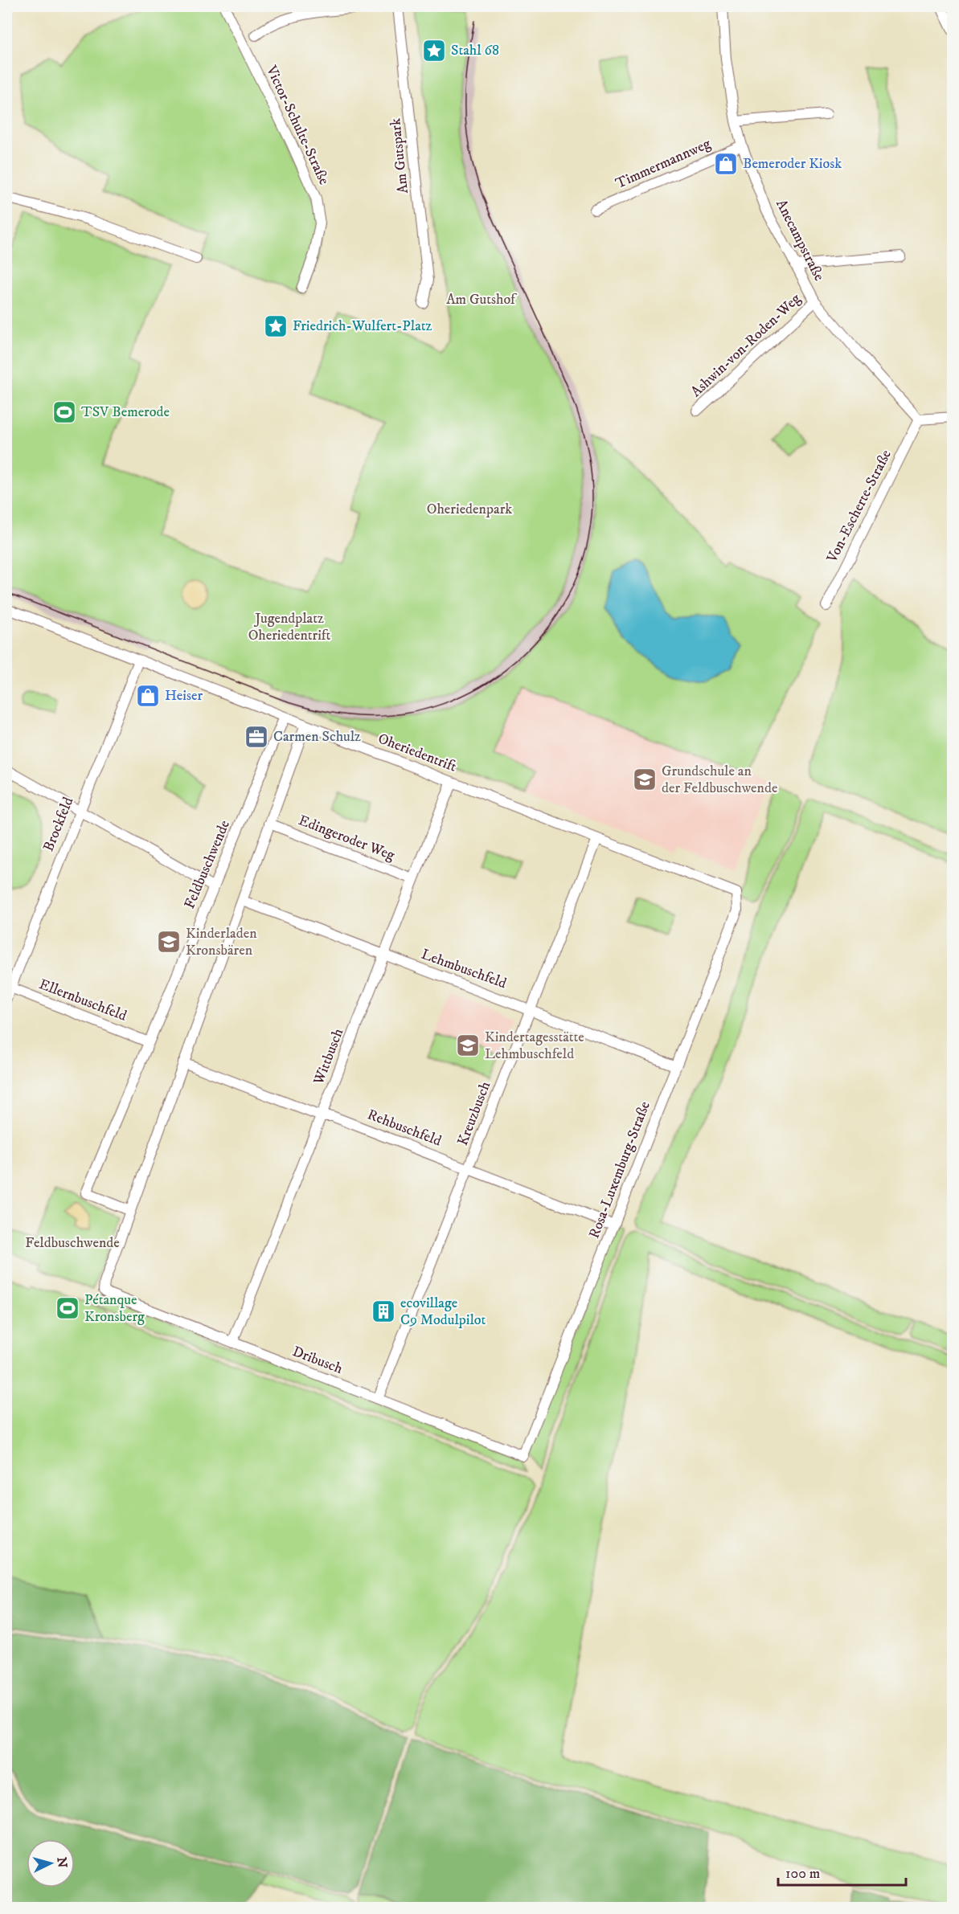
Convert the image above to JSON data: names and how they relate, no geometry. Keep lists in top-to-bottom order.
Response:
{
  "streets": {
    "street": [
      "Victor-Schulte-Straße",
      "Am Gutspark",
      "Timmermannweg",
      "Anecampstraße",
      "Ashwin-von-Roden-Weg",
      "Von-Escherte-Straße",
      "Oheriedentrift",
      "Brockfeld",
      "Edingeroder Weg",
      "Feldbuschwende",
      "Lehmbuschfeld",
      "Ellernbuschfeld",
      "Wittbusch",
      "Kreuzbusch",
      "Rehbuschfeld",
      "Rosa-Luxemburg-Straße",
      "Dribusch"
    ]
  },
  "crossings": [
    ["Timmermannweg", "Anecampstraße"],
    ["Anecampstraße", "Ashwin-von-Roden-Weg"],
    ["Anecampstraße", "Von-Escherte-Straße"],
    ["Oheriedentrift", "Brockfeld"],
    ["Oheriedentrift", "Feldbuschwende"],
    ["Oheriedentrift", "Wittbusch"],
    ["Oheriedentrift", "Kreuzbusch"],
    ["Oheriedentrift", "Rosa-Luxemburg-Straße"],
    ["Brockfeld", "Ellernbuschfeld"],
    ["Edingeroder Weg", "Wittbusch"],
    ["Feldbuschwende", "Ellernbuschfeld"],
    ["Feldbuschwende", "Dribusch"],
    ["Lehmbuschfeld", "Wittbusch"],
    ["Lehmbuschfeld", "Kreuzbusch"],
    ["Lehmbuschfeld", "Rosa-Luxemburg-Straße"],
    ["Wittbusch", "Rehbuschfeld"],
    ["Wittbusch", "Dribusch"],
    ["Kreuzbusch", "Rehbuschfeld"],
    ["Kreuzbusch", "Dribusch"],
    ["Rehbuschfeld", "Rosa-Luxemburg-Straße"],
    ["Rosa-Luxemburg-Straße", "Dribusch"]
  ],
  "parks": [
    "Am Gutshof",
    "Oheriedenpark",
    "Jugendplatz Oheriedentrift",
    "Feldbuschwende"
  ],
  "places": {
    "place": ["Stahl 68", "Friedrich-Wulfert-Platz"],
    "shop": ["Bemeroder Kiosk", "Heiser"],
    "sports": ["TSV Bemerode", "Pétanque Kronsberg"],
    "office": ["Carmen Schulz"],
    "school or university": ["Grundschule an der Feldbuschwende", "Kinderladen Kronsbären", "Kindertagesstätte Lehmbuschfeld"],
    "building": ["ecovillage C9 Modulpilot"]
  },
  "scale_bar": "100 m",
  "north": "right"
}
